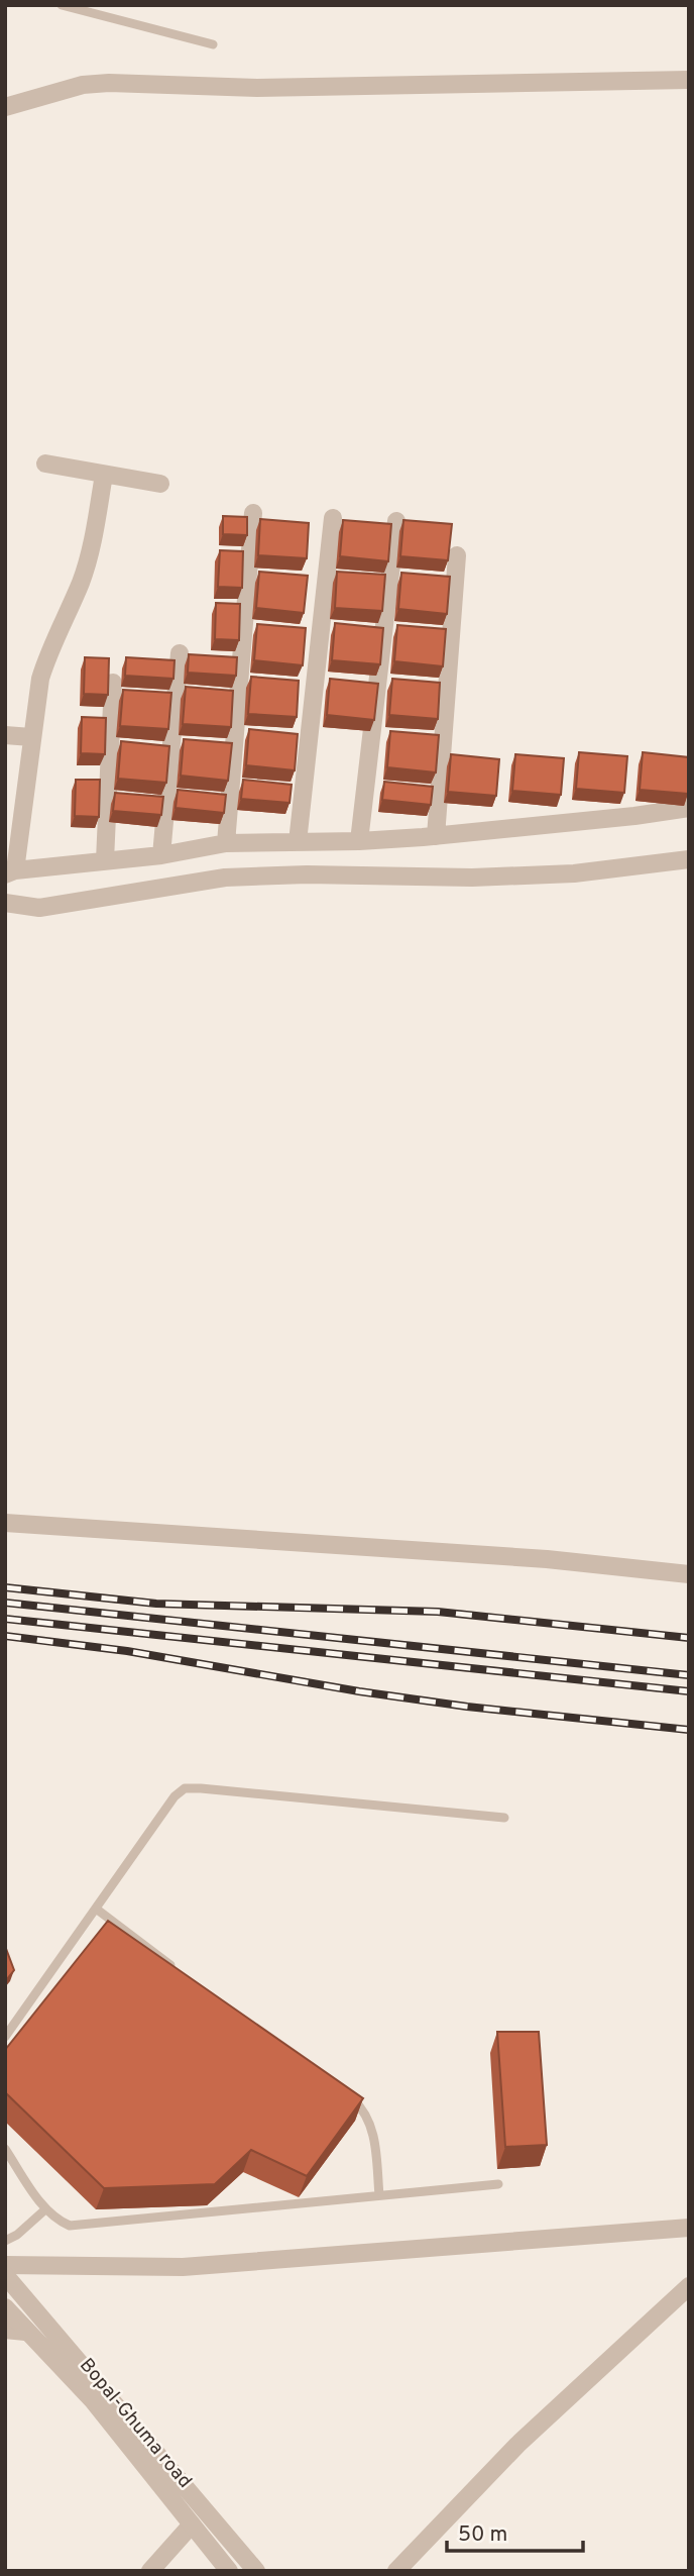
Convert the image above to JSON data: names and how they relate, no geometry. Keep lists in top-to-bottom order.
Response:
{
  "streets": {
    "street": ["Bopal-Ghuma road"]
  },
  "scale_bar": "50 m"
}
